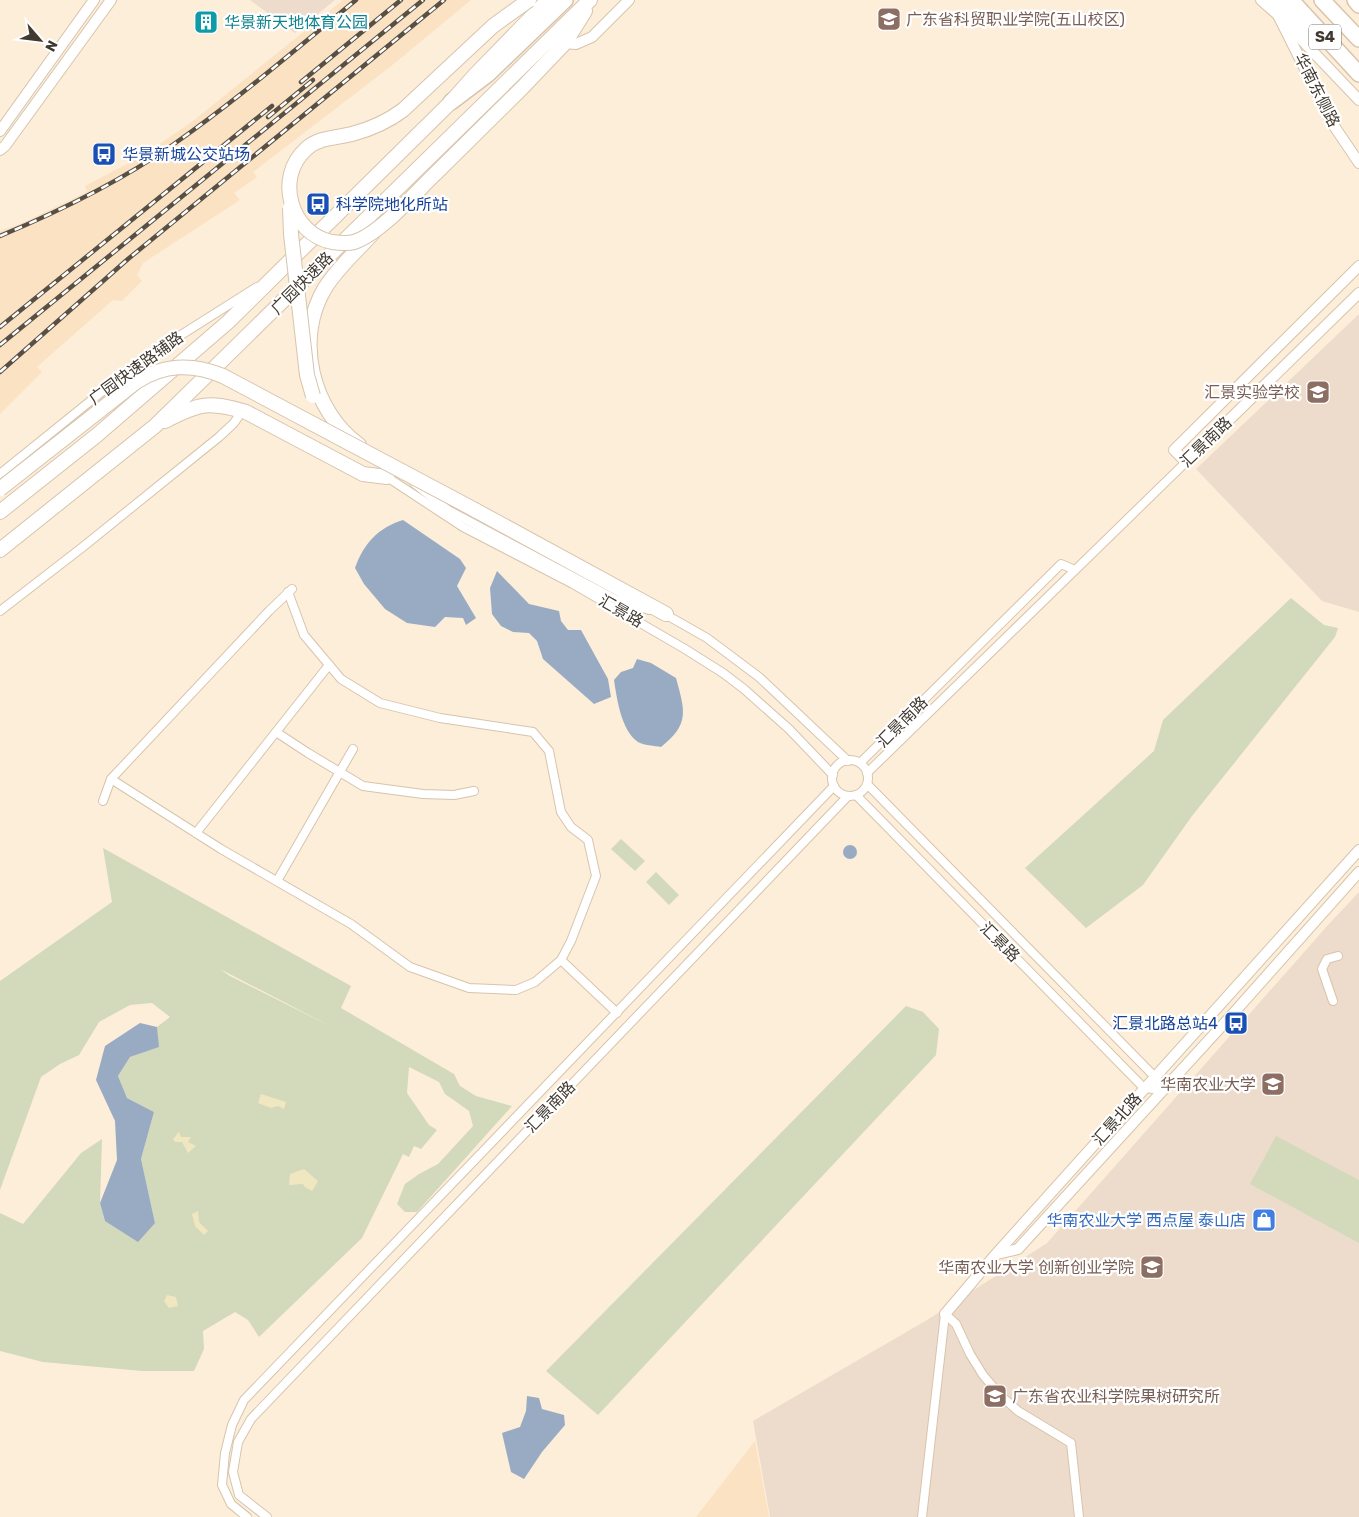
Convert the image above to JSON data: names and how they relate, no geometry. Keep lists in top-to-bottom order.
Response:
{
  "streets": {
    "highway": ["S4", "广园快速路"],
    "street": [
      "华南东侧路",
      "广园快速路辅路",
      "汇景南路",
      "汇景路",
      "汇景北路"
    ]
  },
  "crossings": [
    ["广园快速路", "广园快速路辅路"],
    ["汇景南路", "汇景路"],
    ["汇景路", "汇景北路"]
  ],
  "places": {
    "school or university": [
      "广东省科贸职业学院(五山校区)",
      "汇景实验学校",
      "华南农业大学",
      "华南农业大学 创新创业学院",
      "广东省农业科学院果树研究所"
    ],
    "building": ["华景新天地体育公园"],
    "bus stop": ["华景新城公交站场", "科学院地化所站", "汇景北路总站4"],
    "shop": ["华南农业大学 西点屋 泰山店"]
  },
  "north": "bottom right"
}
